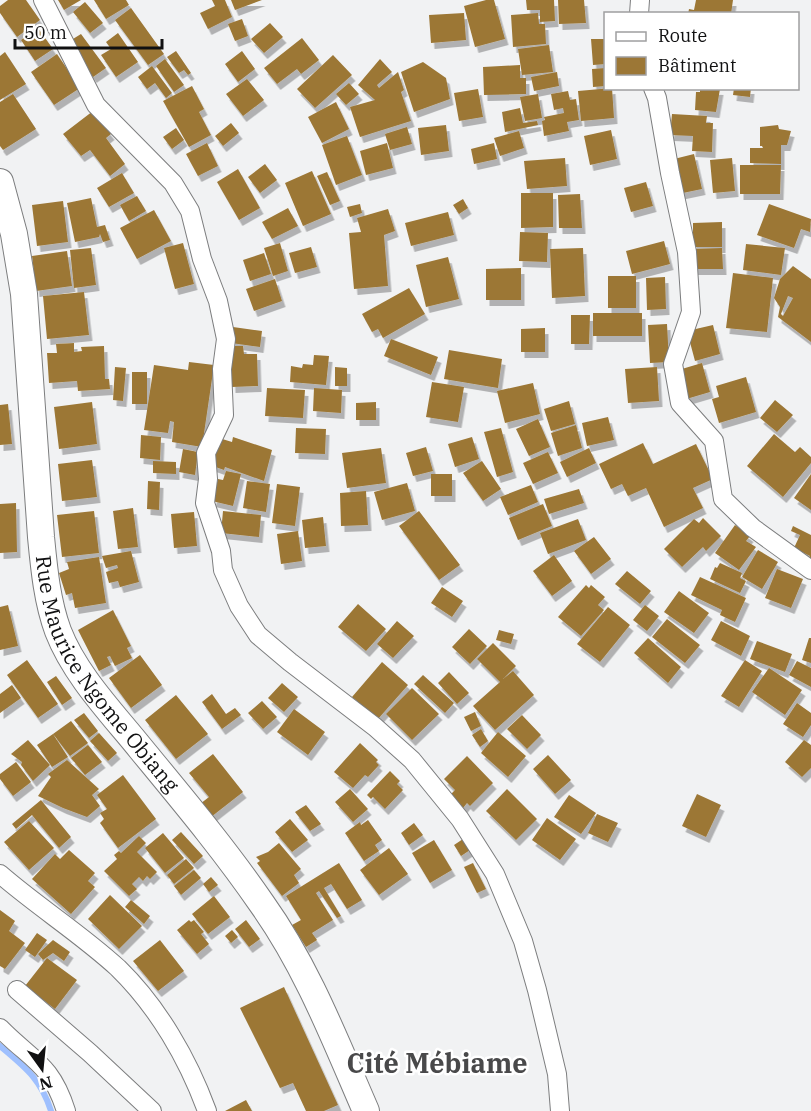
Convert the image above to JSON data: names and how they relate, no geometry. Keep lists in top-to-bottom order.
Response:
{
  "streets": {
    "street": ["Rue Maurice Ngome Obiang"]
  },
  "districts": ["Cité Mébiame"],
  "legend": ["Route", "Bâtiment"],
  "scale_bar": "50 m",
  "north": "bottom"
}
